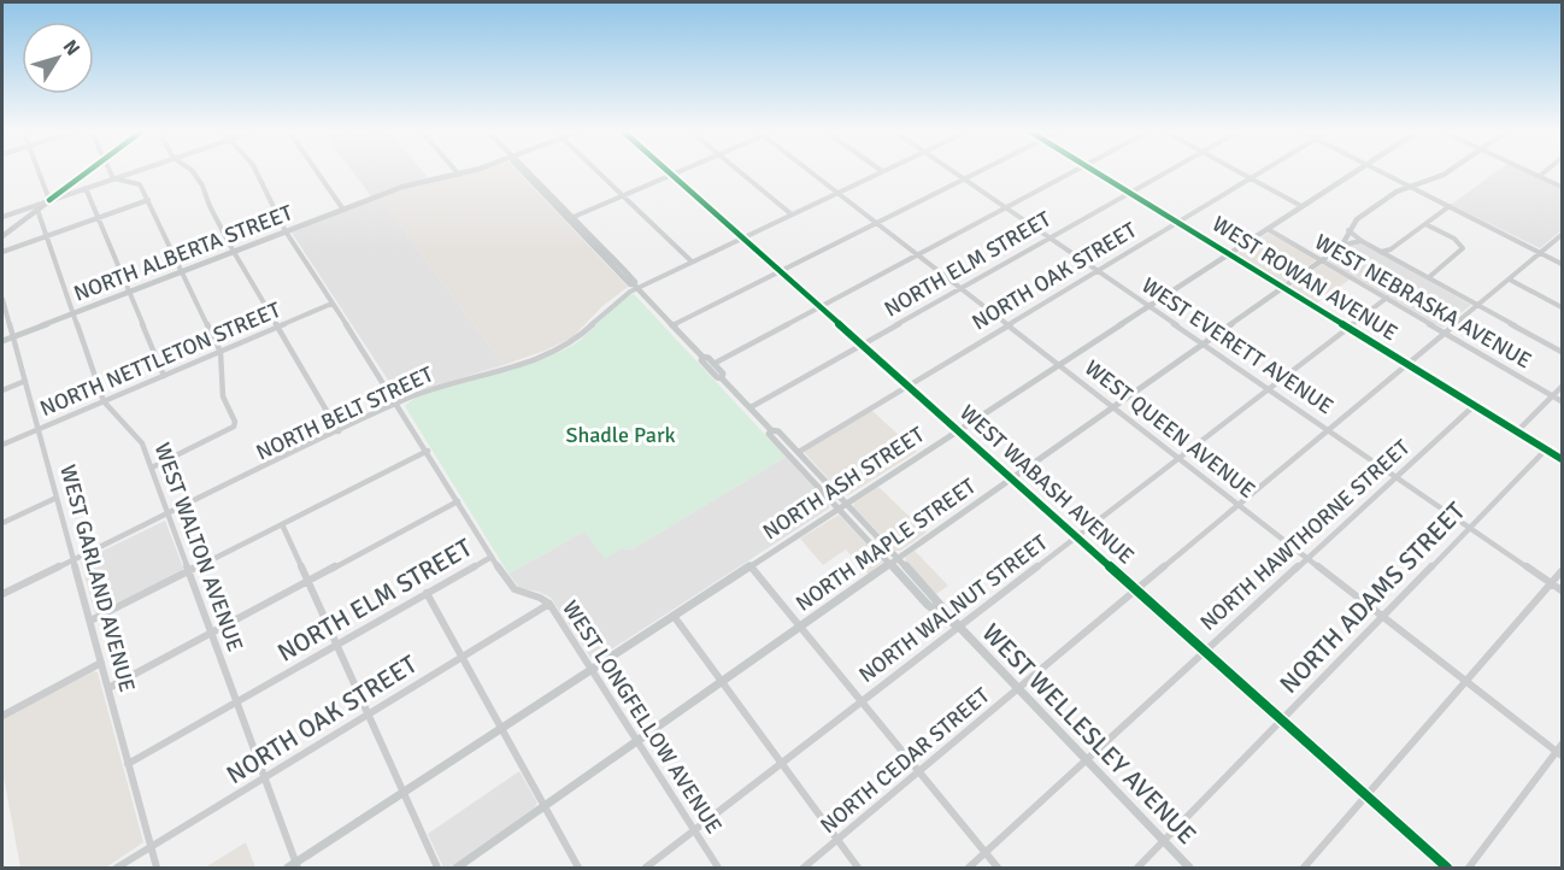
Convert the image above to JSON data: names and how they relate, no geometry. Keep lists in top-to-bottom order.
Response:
{
  "streets": {
    "main road": [
      "NORTH ALBERTA STREET",
      "NORTH ASH STREET",
      "NORTH MAPLE STREET",
      "WEST WELLESLEY AVENUE"
    ],
    "street": [
      "NORTH ELM STREET",
      "NORTH OAK STREET",
      "WEST ROWAN AVENUE",
      "WEST NEBRASKA AVENUE",
      "WEST EVERETT AVENUE",
      "NORTH NETTLETON STREET",
      "NORTH BELT STREET",
      "WEST QUEEN AVENUE",
      "WEST WABASH AVENUE",
      "NORTH HAWTHORNE STREET",
      "WEST WALTON AVENUE",
      "WEST GARLAND AVENUE",
      "NORTH ADAMS STREET",
      "NORTH WALNUT STREET",
      "WEST LONGFELLOW AVENUE",
      "NORTH CEDAR STREET"
    ]
  },
  "crossings": [
    ["NORTH ALBERTA STREET", "WEST WALTON AVENUE"],
    ["NORTH ALBERTA STREET", "WEST GARLAND AVENUE"],
    ["NORTH ALBERTA STREET", "WEST LONGFELLOW AVENUE"],
    ["NORTH ELM STREET", "WEST ROWAN AVENUE"],
    ["NORTH ELM STREET", "WEST EVERETT AVENUE"],
    ["NORTH ELM STREET", "WEST QUEEN AVENUE"],
    ["NORTH ELM STREET", "WEST WABASH AVENUE"],
    ["NORTH ELM STREET", "WEST WALTON AVENUE"],
    ["NORTH ELM STREET", "WEST GARLAND AVENUE"],
    ["NORTH ELM STREET", "WEST LONGFELLOW AVENUE"],
    ["NORTH ELM STREET", "WEST WELLESLEY AVENUE"],
    ["NORTH OAK STREET", "WEST ROWAN AVENUE"],
    ["NORTH OAK STREET", "WEST EVERETT AVENUE"],
    ["NORTH OAK STREET", "WEST QUEEN AVENUE"],
    ["NORTH OAK STREET", "WEST WABASH AVENUE"],
    ["NORTH OAK STREET", "WEST WALTON AVENUE"],
    ["NORTH OAK STREET", "WEST GARLAND AVENUE"],
    ["NORTH OAK STREET", "WEST LONGFELLOW AVENUE"],
    ["NORTH OAK STREET", "WEST WELLESLEY AVENUE"],
    ["WEST ROWAN AVENUE", "NORTH ASH STREET"],
    ["WEST ROWAN AVENUE", "NORTH HAWTHORNE STREET"],
    ["WEST ROWAN AVENUE", "NORTH MAPLE STREET"],
    ["WEST ROWAN AVENUE", "NORTH ADAMS STREET"],
    ["WEST ROWAN AVENUE", "NORTH WALNUT STREET"],
    ["WEST ROWAN AVENUE", "NORTH CEDAR STREET"],
    ["WEST NEBRASKA AVENUE", "NORTH ASH STREET"],
    ["WEST NEBRASKA AVENUE", "NORTH MAPLE STREET"],
    ["WEST NEBRASKA AVENUE", "NORTH WALNUT STREET"],
    ["WEST NEBRASKA AVENUE", "NORTH CEDAR STREET"],
    ["WEST EVERETT AVENUE", "NORTH ASH STREET"],
    ["WEST EVERETT AVENUE", "NORTH HAWTHORNE STREET"],
    ["WEST EVERETT AVENUE", "NORTH MAPLE STREET"],
    ["WEST EVERETT AVENUE", "NORTH ADAMS STREET"],
    ["WEST EVERETT AVENUE", "NORTH WALNUT STREET"],
    ["WEST EVERETT AVENUE", "NORTH CEDAR STREET"],
    ["NORTH NETTLETON STREET", "WEST WALTON AVENUE"],
    ["NORTH NETTLETON STREET", "WEST GARLAND AVENUE"],
    ["NORTH NETTLETON STREET", "WEST LONGFELLOW AVENUE"],
    ["NORTH BELT STREET", "WEST QUEEN AVENUE"],
    ["NORTH BELT STREET", "WEST WABASH AVENUE"],
    ["NORTH BELT STREET", "WEST WALTON AVENUE"],
    ["NORTH BELT STREET", "WEST GARLAND AVENUE"],
    ["NORTH BELT STREET", "WEST LONGFELLOW AVENUE"],
    ["NORTH BELT STREET", "WEST WELLESLEY AVENUE"],
    ["WEST QUEEN AVENUE", "NORTH ASH STREET"],
    ["WEST QUEEN AVENUE", "NORTH HAWTHORNE STREET"],
    ["WEST QUEEN AVENUE", "NORTH MAPLE STREET"],
    ["WEST QUEEN AVENUE", "NORTH ADAMS STREET"],
    ["WEST QUEEN AVENUE", "NORTH WALNUT STREET"],
    ["WEST QUEEN AVENUE", "NORTH CEDAR STREET"],
    ["NORTH ASH STREET", "WEST WABASH AVENUE"],
    ["NORTH ASH STREET", "WEST WALTON AVENUE"],
    ["NORTH ASH STREET", "WEST LONGFELLOW AVENUE"],
    ["NORTH ASH STREET", "WEST WELLESLEY AVENUE"],
    ["WEST WABASH AVENUE", "NORTH HAWTHORNE STREET"],
    ["WEST WABASH AVENUE", "NORTH MAPLE STREET"],
    ["WEST WABASH AVENUE", "NORTH ADAMS STREET"],
    ["WEST WABASH AVENUE", "NORTH WALNUT STREET"],
    ["WEST WABASH AVENUE", "NORTH CEDAR STREET"],
    ["NORTH HAWTHORNE STREET", "WEST WELLESLEY AVENUE"],
    ["NORTH MAPLE STREET", "WEST LONGFELLOW AVENUE"],
    ["NORTH MAPLE STREET", "WEST WELLESLEY AVENUE"],
    ["NORTH ADAMS STREET", "WEST WELLESLEY AVENUE"],
    ["NORTH WALNUT STREET", "WEST LONGFELLOW AVENUE"],
    ["NORTH WALNUT STREET", "WEST WELLESLEY AVENUE"],
    ["WEST WELLESLEY AVENUE", "NORTH CEDAR STREET"]
  ],
  "parks": ["Shadle Park"],
  "north": "top right"
}
